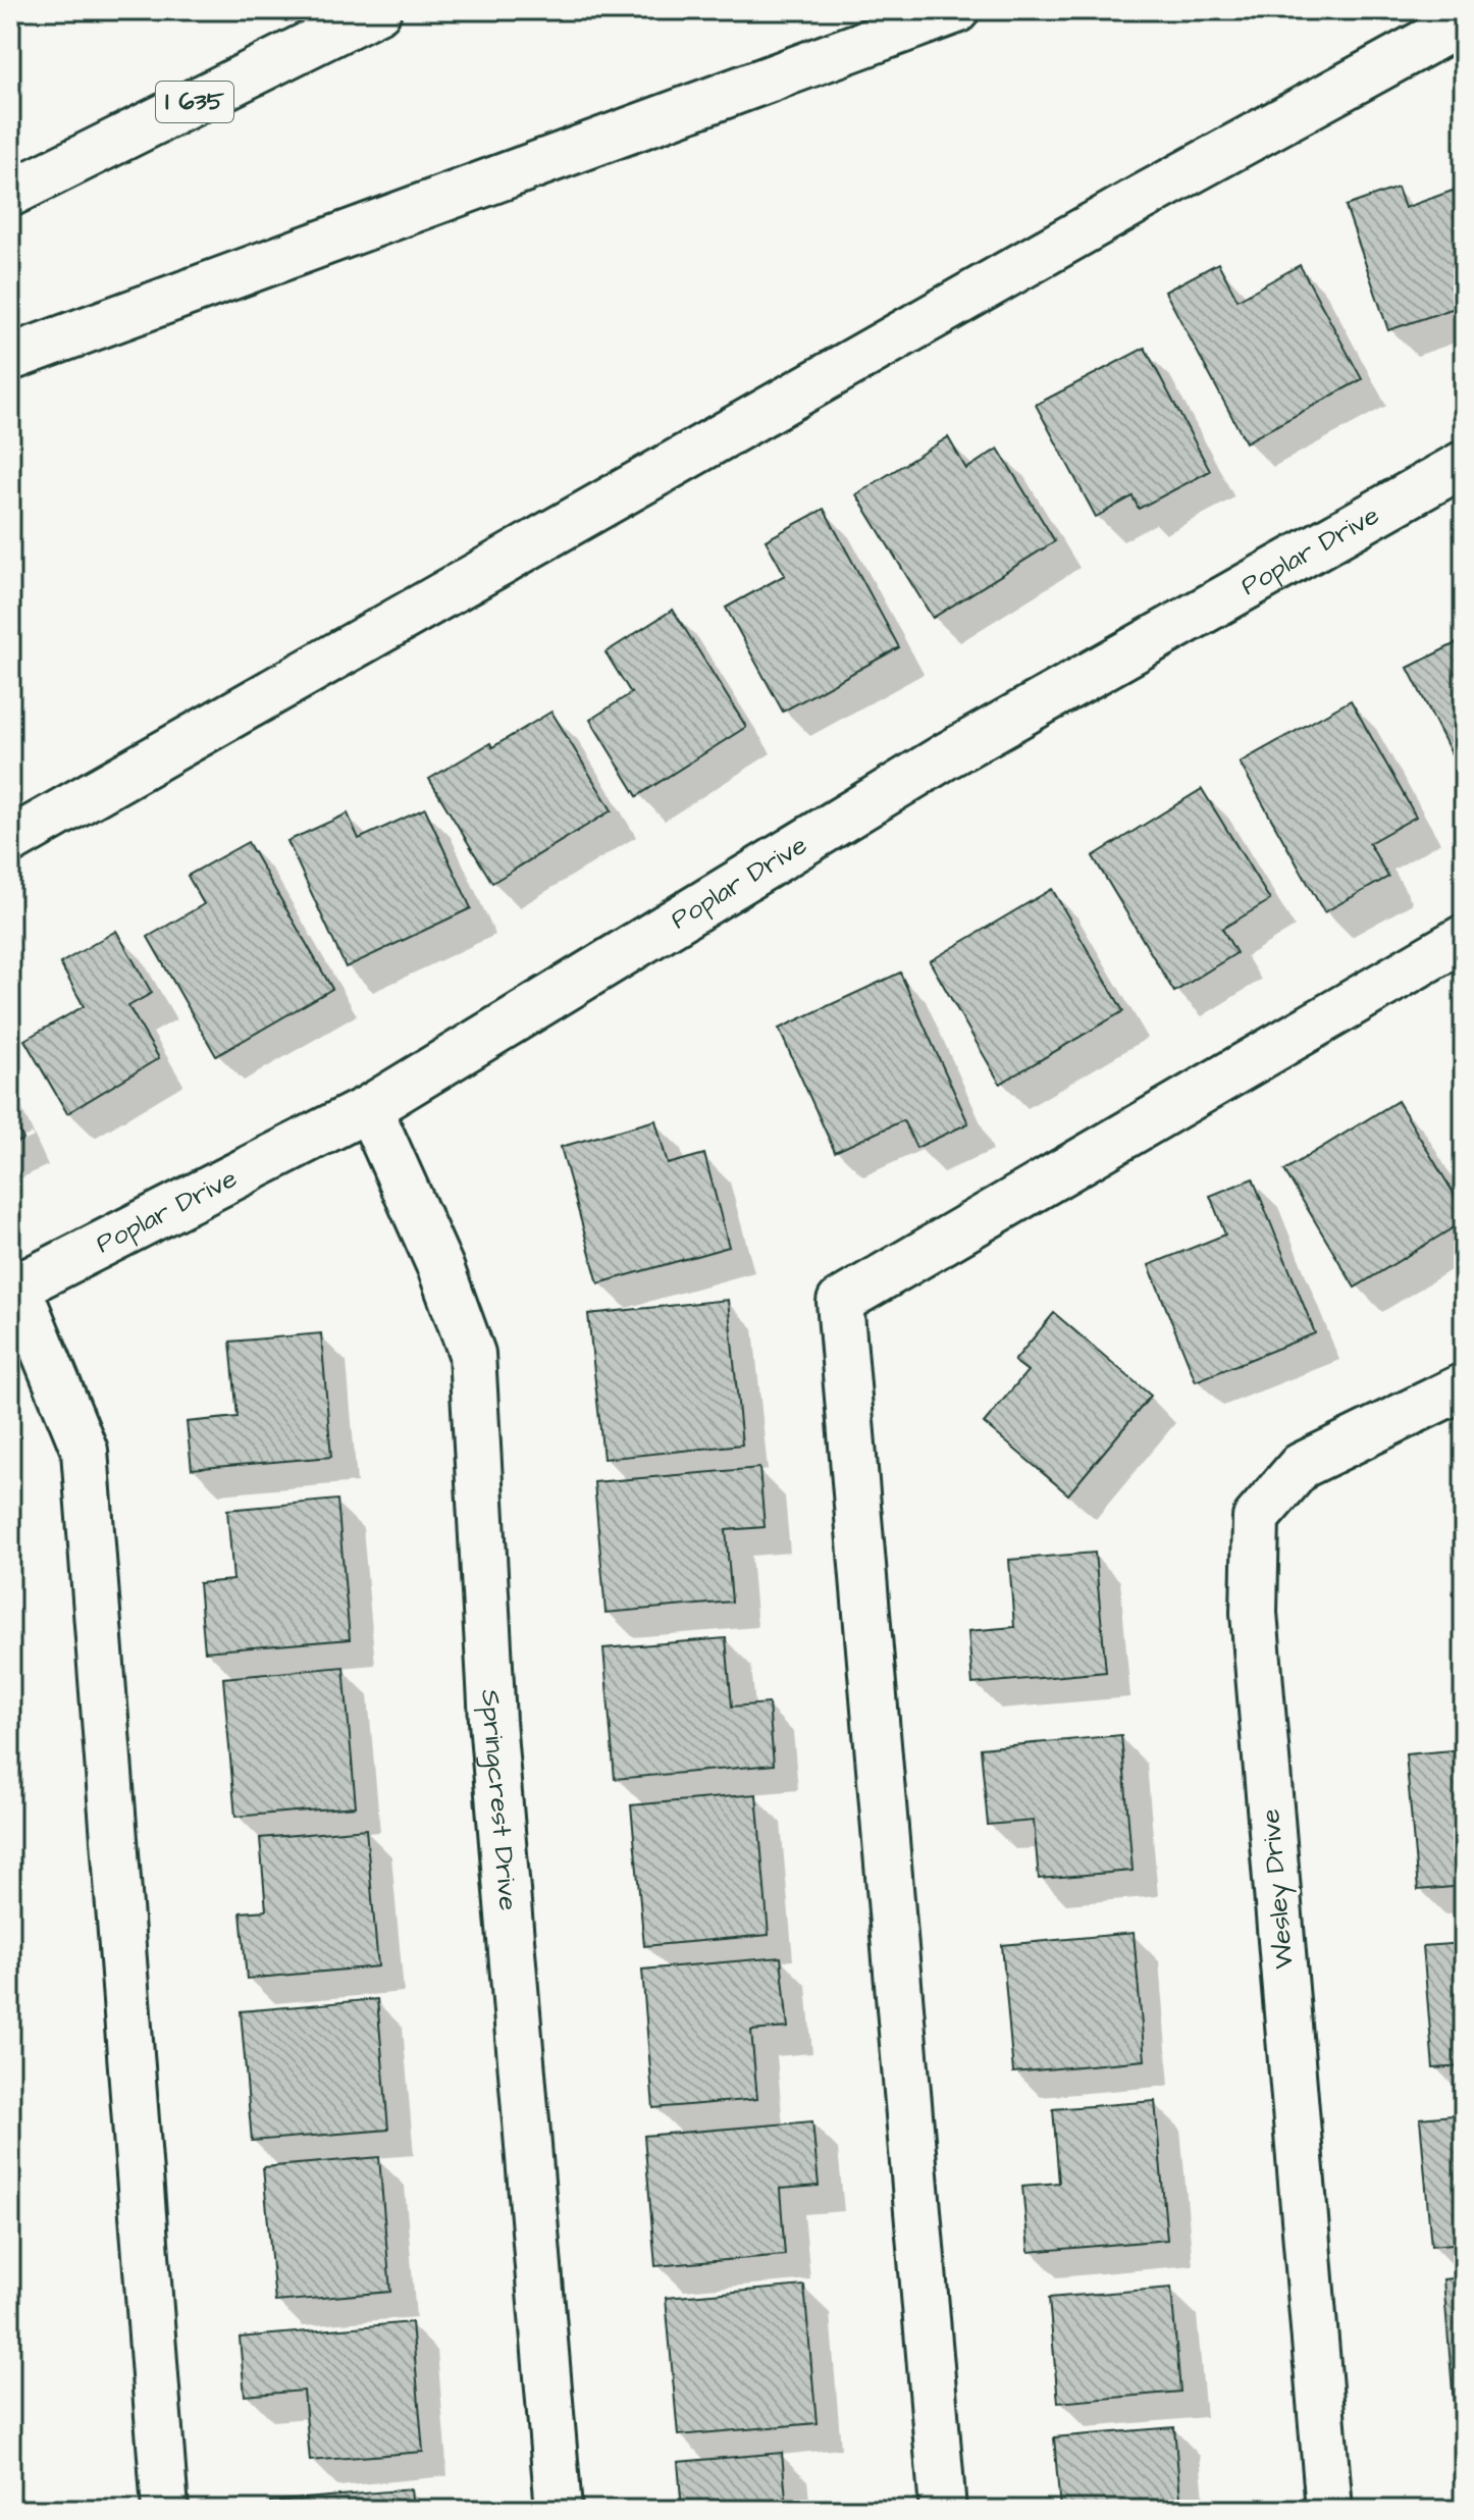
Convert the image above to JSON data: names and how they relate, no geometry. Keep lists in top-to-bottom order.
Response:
{
  "streets": {
    "main road": [
      "I 635",
      "Poplar Drive",
      "Springcrest Drive",
      "Wesley Drive"
    ]
  },
  "crossings": [
    ["Poplar Drive", "Springcrest Drive"]
  ]
}
